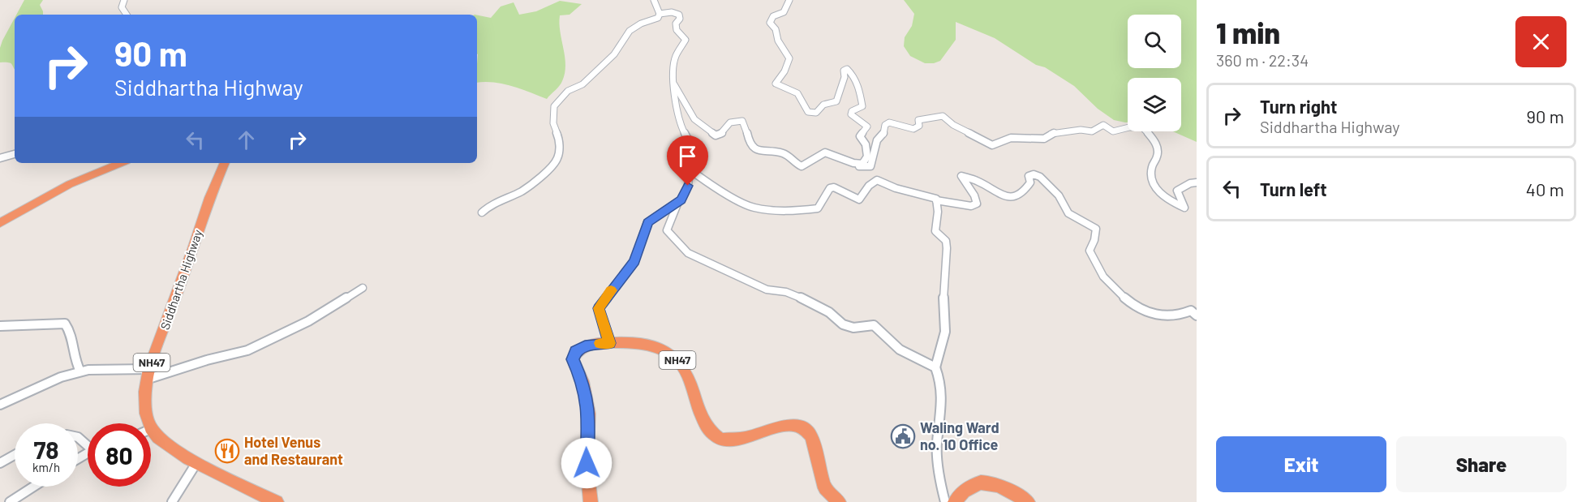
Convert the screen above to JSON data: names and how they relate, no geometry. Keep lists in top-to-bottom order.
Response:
{
  "streets": {
    "highway": ["Siddhartha Highway", "NH47"]
  },
  "places": {
    "public building": ["Waling Ward no. 10 Office"],
    "restaurant": ["Hotel Venus and Restaurant"]
  },
  "page": {
    "heading": ["1 min", "360 m · 22:34"],
    "turn": ["90 m", "Siddhartha Highway"],
    "list": [
      {
        "name": "Turn right",
        "note": "Siddhartha Highway",
        "value": "90 m"
      },
      {
        "name": "Turn left",
        "value": "40 m"
      }
    ],
    "speed": "78 km/h",
    "limit": "80",
    "buttons": ["Exit", "Share"]
  }
}
